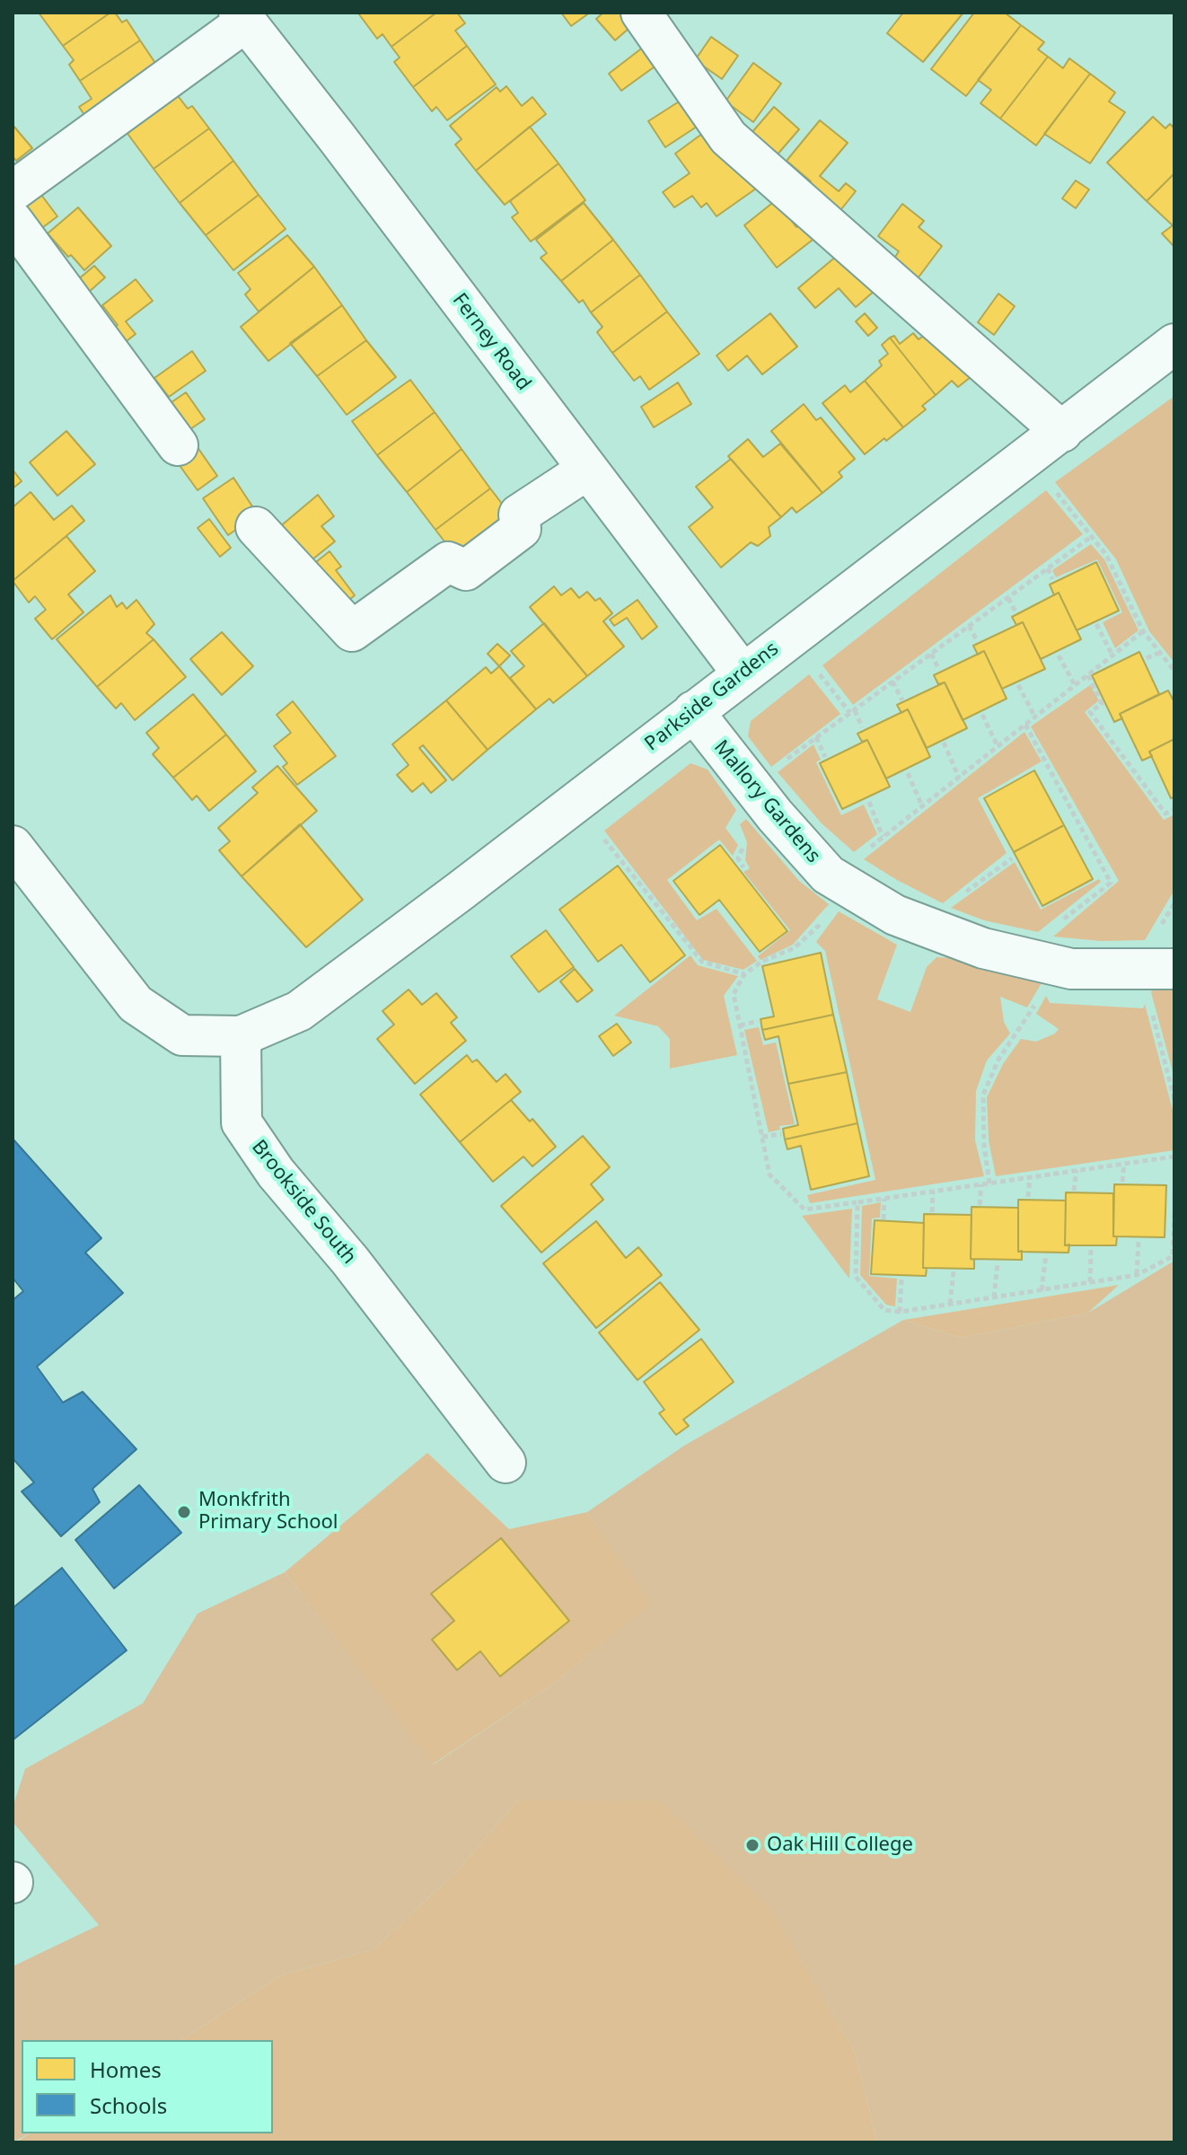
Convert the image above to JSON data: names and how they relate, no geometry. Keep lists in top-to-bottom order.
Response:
{
  "streets": {
    "street": [
      "Ferney Road",
      "Parkside Gardens",
      "Mallory Gardens",
      "Brookside South"
    ]
  },
  "crossings": [
    ["Ferney Road", "Parkside Gardens"],
    ["Parkside Gardens", "Mallory Gardens"],
    ["Parkside Gardens", "Brookside South"]
  ],
  "places": ["Monkfrith Primary School", "Oak Hill College"],
  "legend": ["Homes", "Schools"]
}
